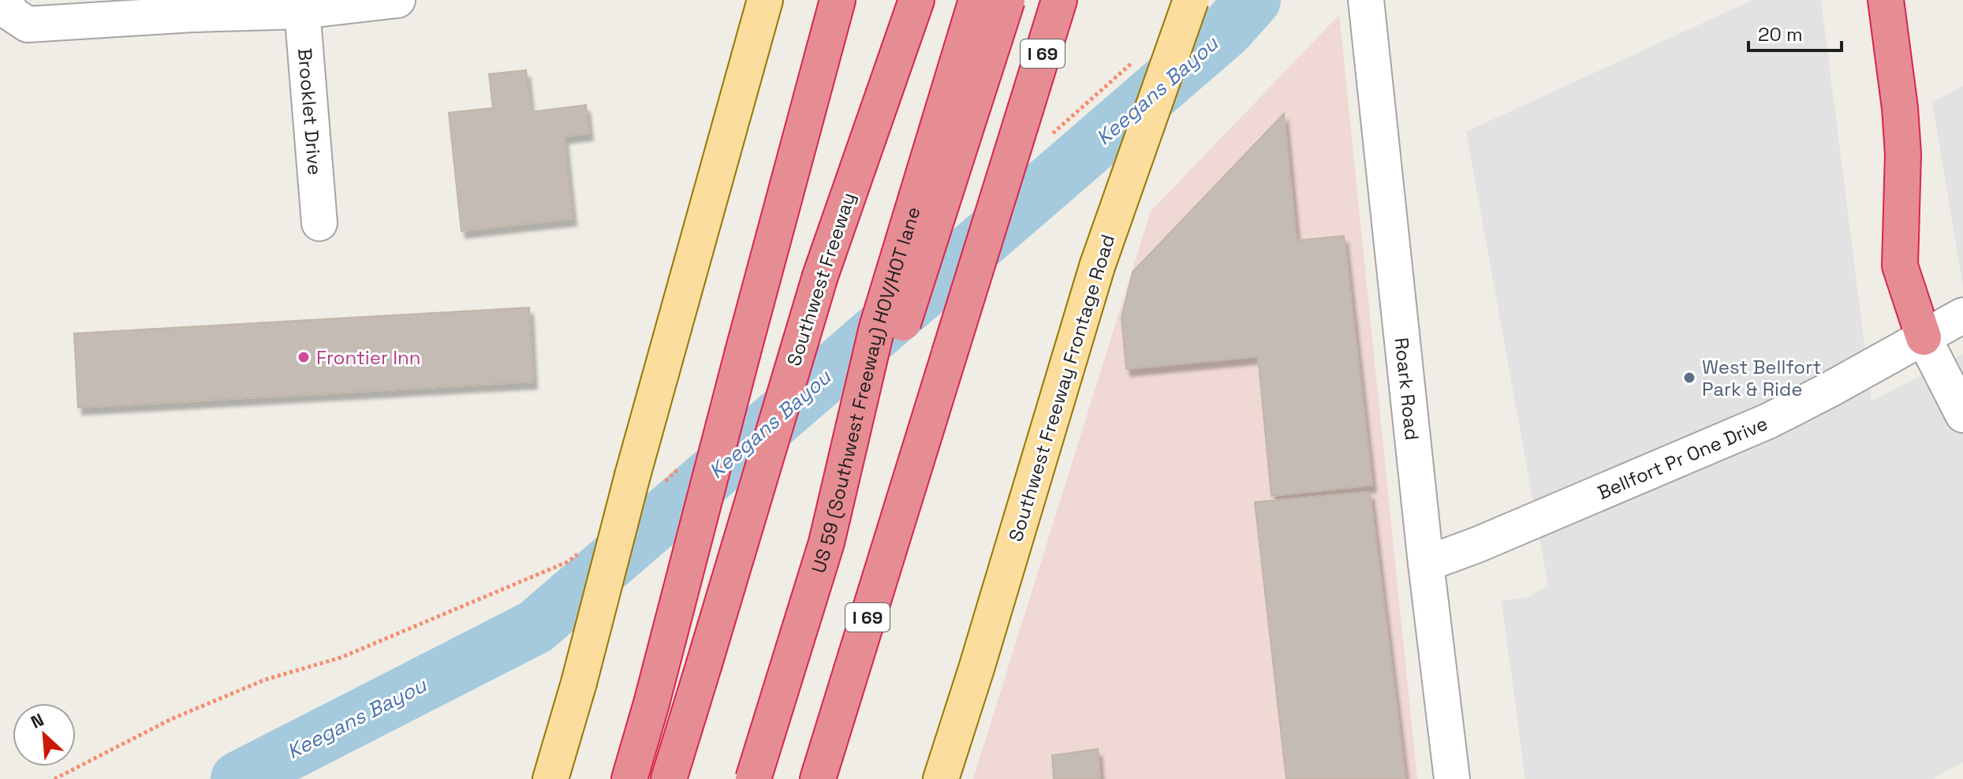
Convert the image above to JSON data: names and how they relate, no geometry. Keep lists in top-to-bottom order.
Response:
{
  "streets": {
    "highway": ["I 69", "Southwest Freeway", "US 59 (Southwest Freeway) HOV/HOT lane"],
    "main road": ["Southwest Freeway Frontage Road"],
    "street": ["Brooklet Drive", "Roark Road", "Bellfort Pr One Drive"]
  },
  "crossings": [
    ["Roark Road", "Bellfort Pr One Drive"]
  ],
  "water": ["Keegans Bayou"],
  "places": ["Frontier Inn", "West Bellfort Park & Ride"],
  "scale_bar": "20 m",
  "north": "top left"
}
